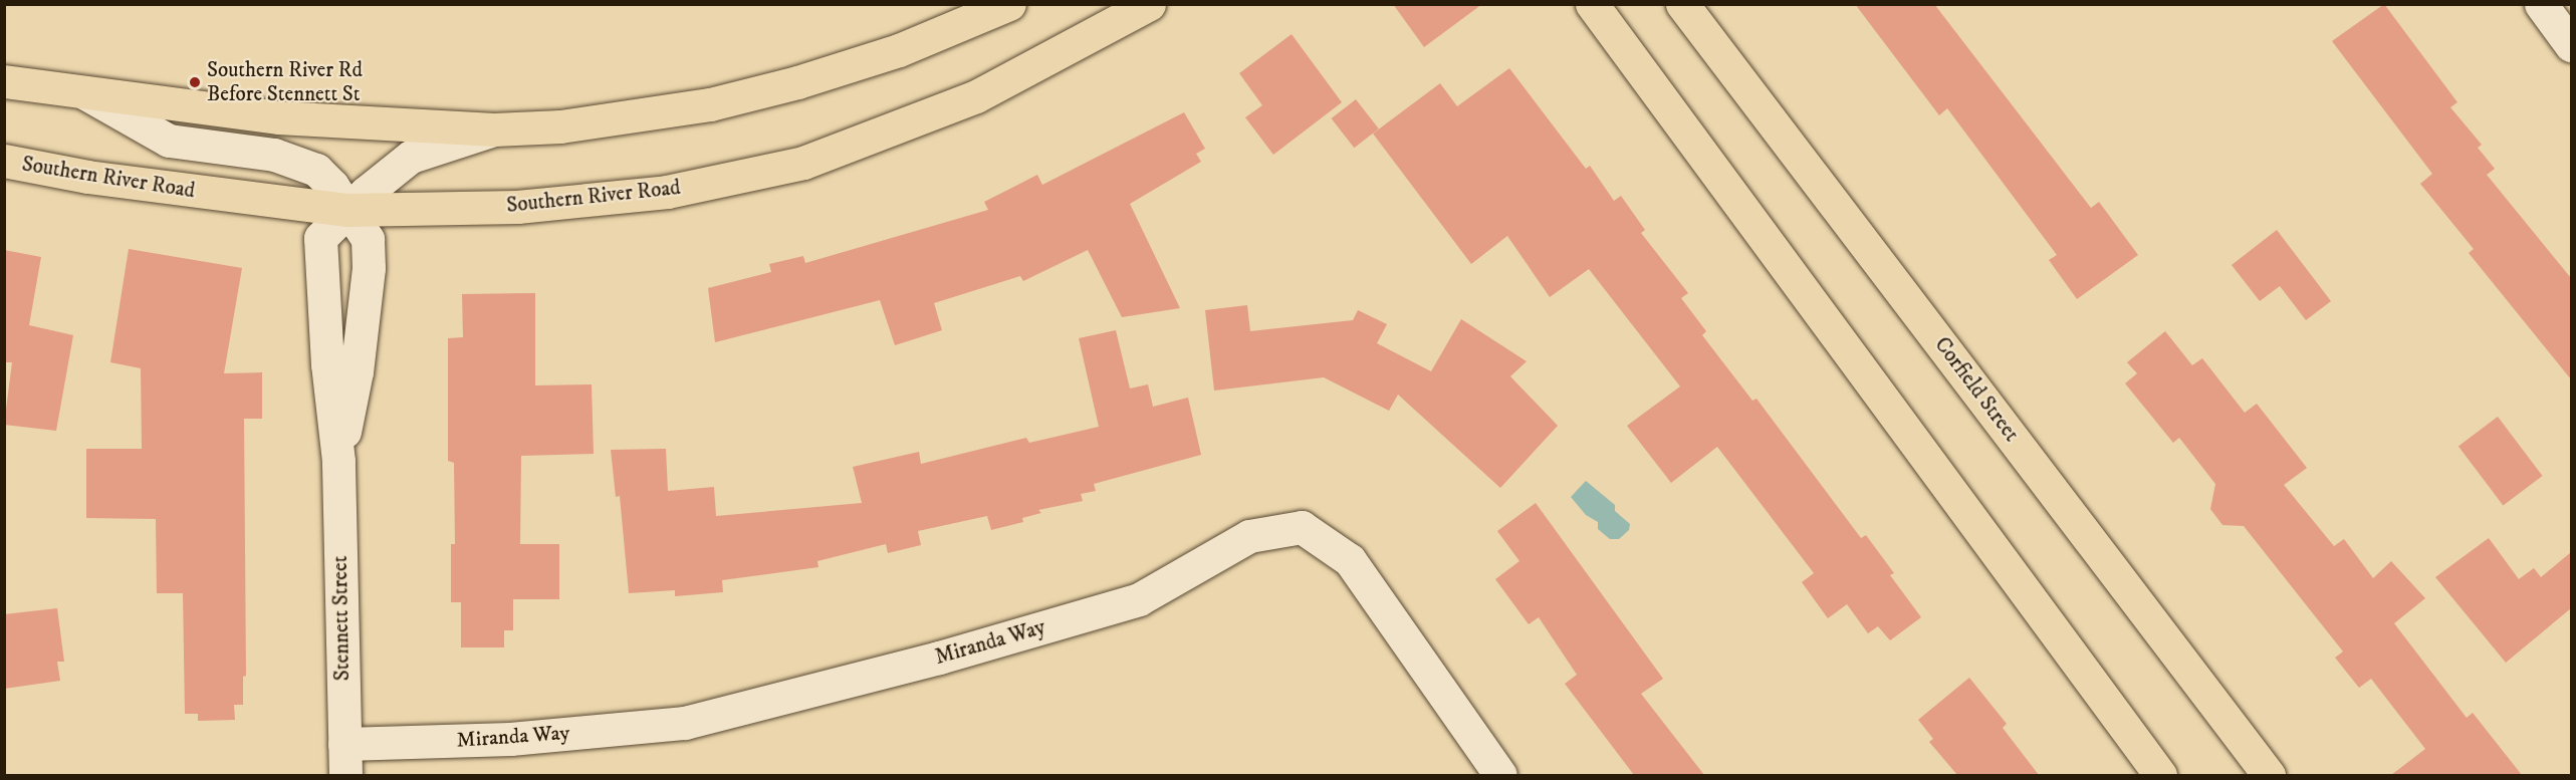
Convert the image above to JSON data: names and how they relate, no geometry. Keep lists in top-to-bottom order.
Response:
{
  "streets": {
    "main road": ["Southern River Road", "Corfield Street"],
    "street": ["Stennett Street", "Miranda Way"]
  },
  "crossings": [
    ["Southern River Road", "Stennett Street"],
    ["Stennett Street", "Miranda Way"]
  ],
  "places": ["Southern River Rd Before Stennett St"]
}
